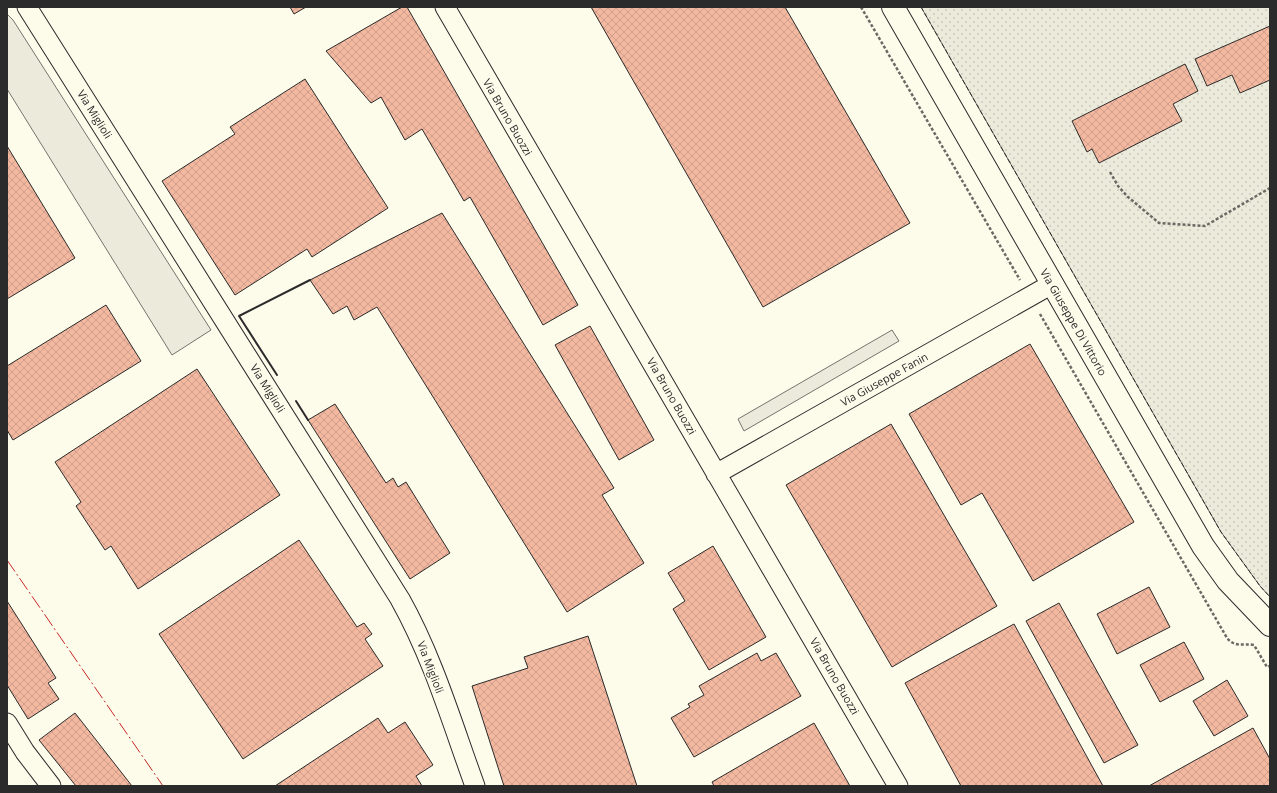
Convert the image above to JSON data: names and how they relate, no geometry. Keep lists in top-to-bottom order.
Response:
{
  "streets": {
    "main road": ["Via Giuseppe Di Vittorio"],
    "street": ["Via Miglioli", "Via Bruno Buozzi", "Via Giuseppe Fanin"]
  },
  "crossings": [
    ["Via Bruno Buozzi", "Via Giuseppe Fanin"],
    ["Via Giuseppe Di Vittorio", "Via Giuseppe Fanin"]
  ]
}
